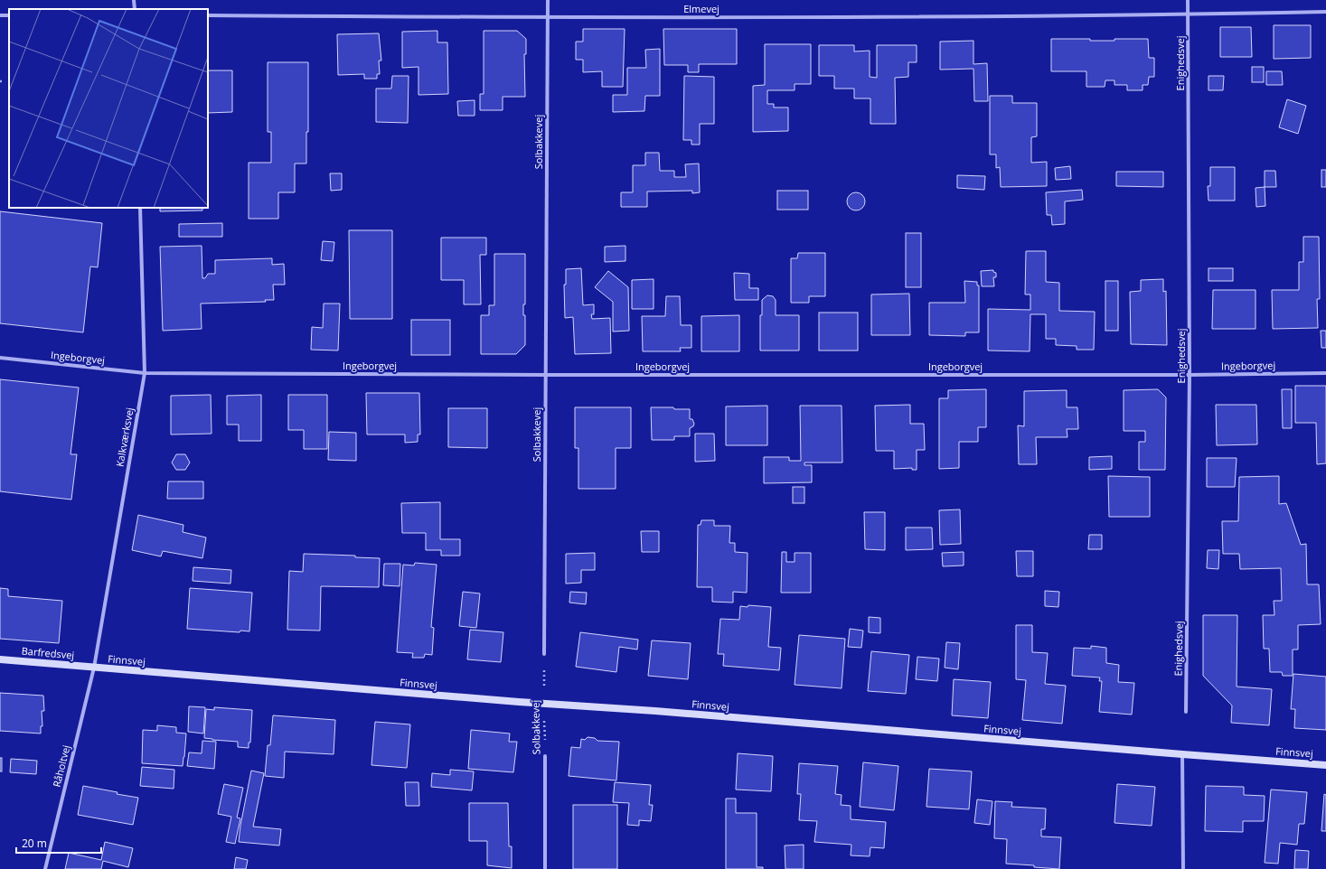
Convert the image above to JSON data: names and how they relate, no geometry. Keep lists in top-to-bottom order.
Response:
{
  "streets": {
    "street": [
      "Elmevej",
      "Enighedsvej",
      "Solbakkevej",
      "Ingeborgvej",
      "Kalkværksvej",
      "Barfredsvej",
      "Finnsvej",
      "Råholtvej"
    ]
  },
  "crossings": [
    ["Elmevej", "Enighedsvej"],
    ["Elmevej", "Solbakkevej"],
    ["Enighedsvej", "Ingeborgvej"],
    ["Solbakkevej", "Ingeborgvej"],
    ["Solbakkevej", "Finnsvej"],
    ["Ingeborgvej", "Kalkværksvej"],
    ["Kalkværksvej", "Barfredsvej"],
    ["Kalkværksvej", "Finnsvej"],
    ["Kalkværksvej", "Råholtvej"],
    ["Barfredsvej", "Finnsvej"],
    ["Barfredsvej", "Råholtvej"],
    ["Finnsvej", "Råholtvej"]
  ],
  "scale_bar": "20 m"
}
